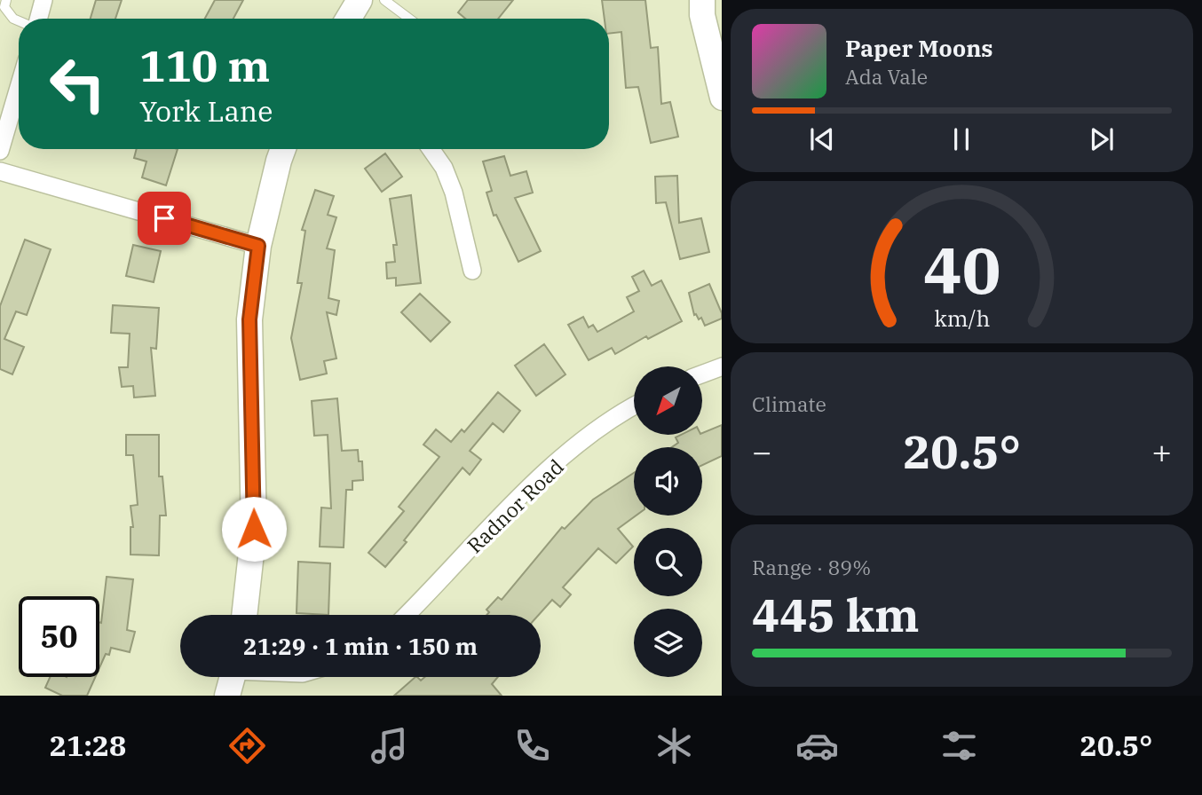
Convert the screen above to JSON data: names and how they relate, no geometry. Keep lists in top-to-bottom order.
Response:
{
  "streets": {
    "street": ["Radnor Road"]
  },
  "north": "bottom left",
  "page": {
    "turn": ["110 m", "York Lane"],
    "song": ["Paper Moons", "Ada Vale"],
    "tile": [
      "Climate",
      ["Range · 89%", "445 km"]
    ],
    "heat": ["−", "20.5°", "+"],
    "limit": "50",
    "trip": "21:29 · 1 min · 150 m",
    "tabs": ["21:28", "20.5°"],
    "gauge": ["40", "km/h"]
  }
}
